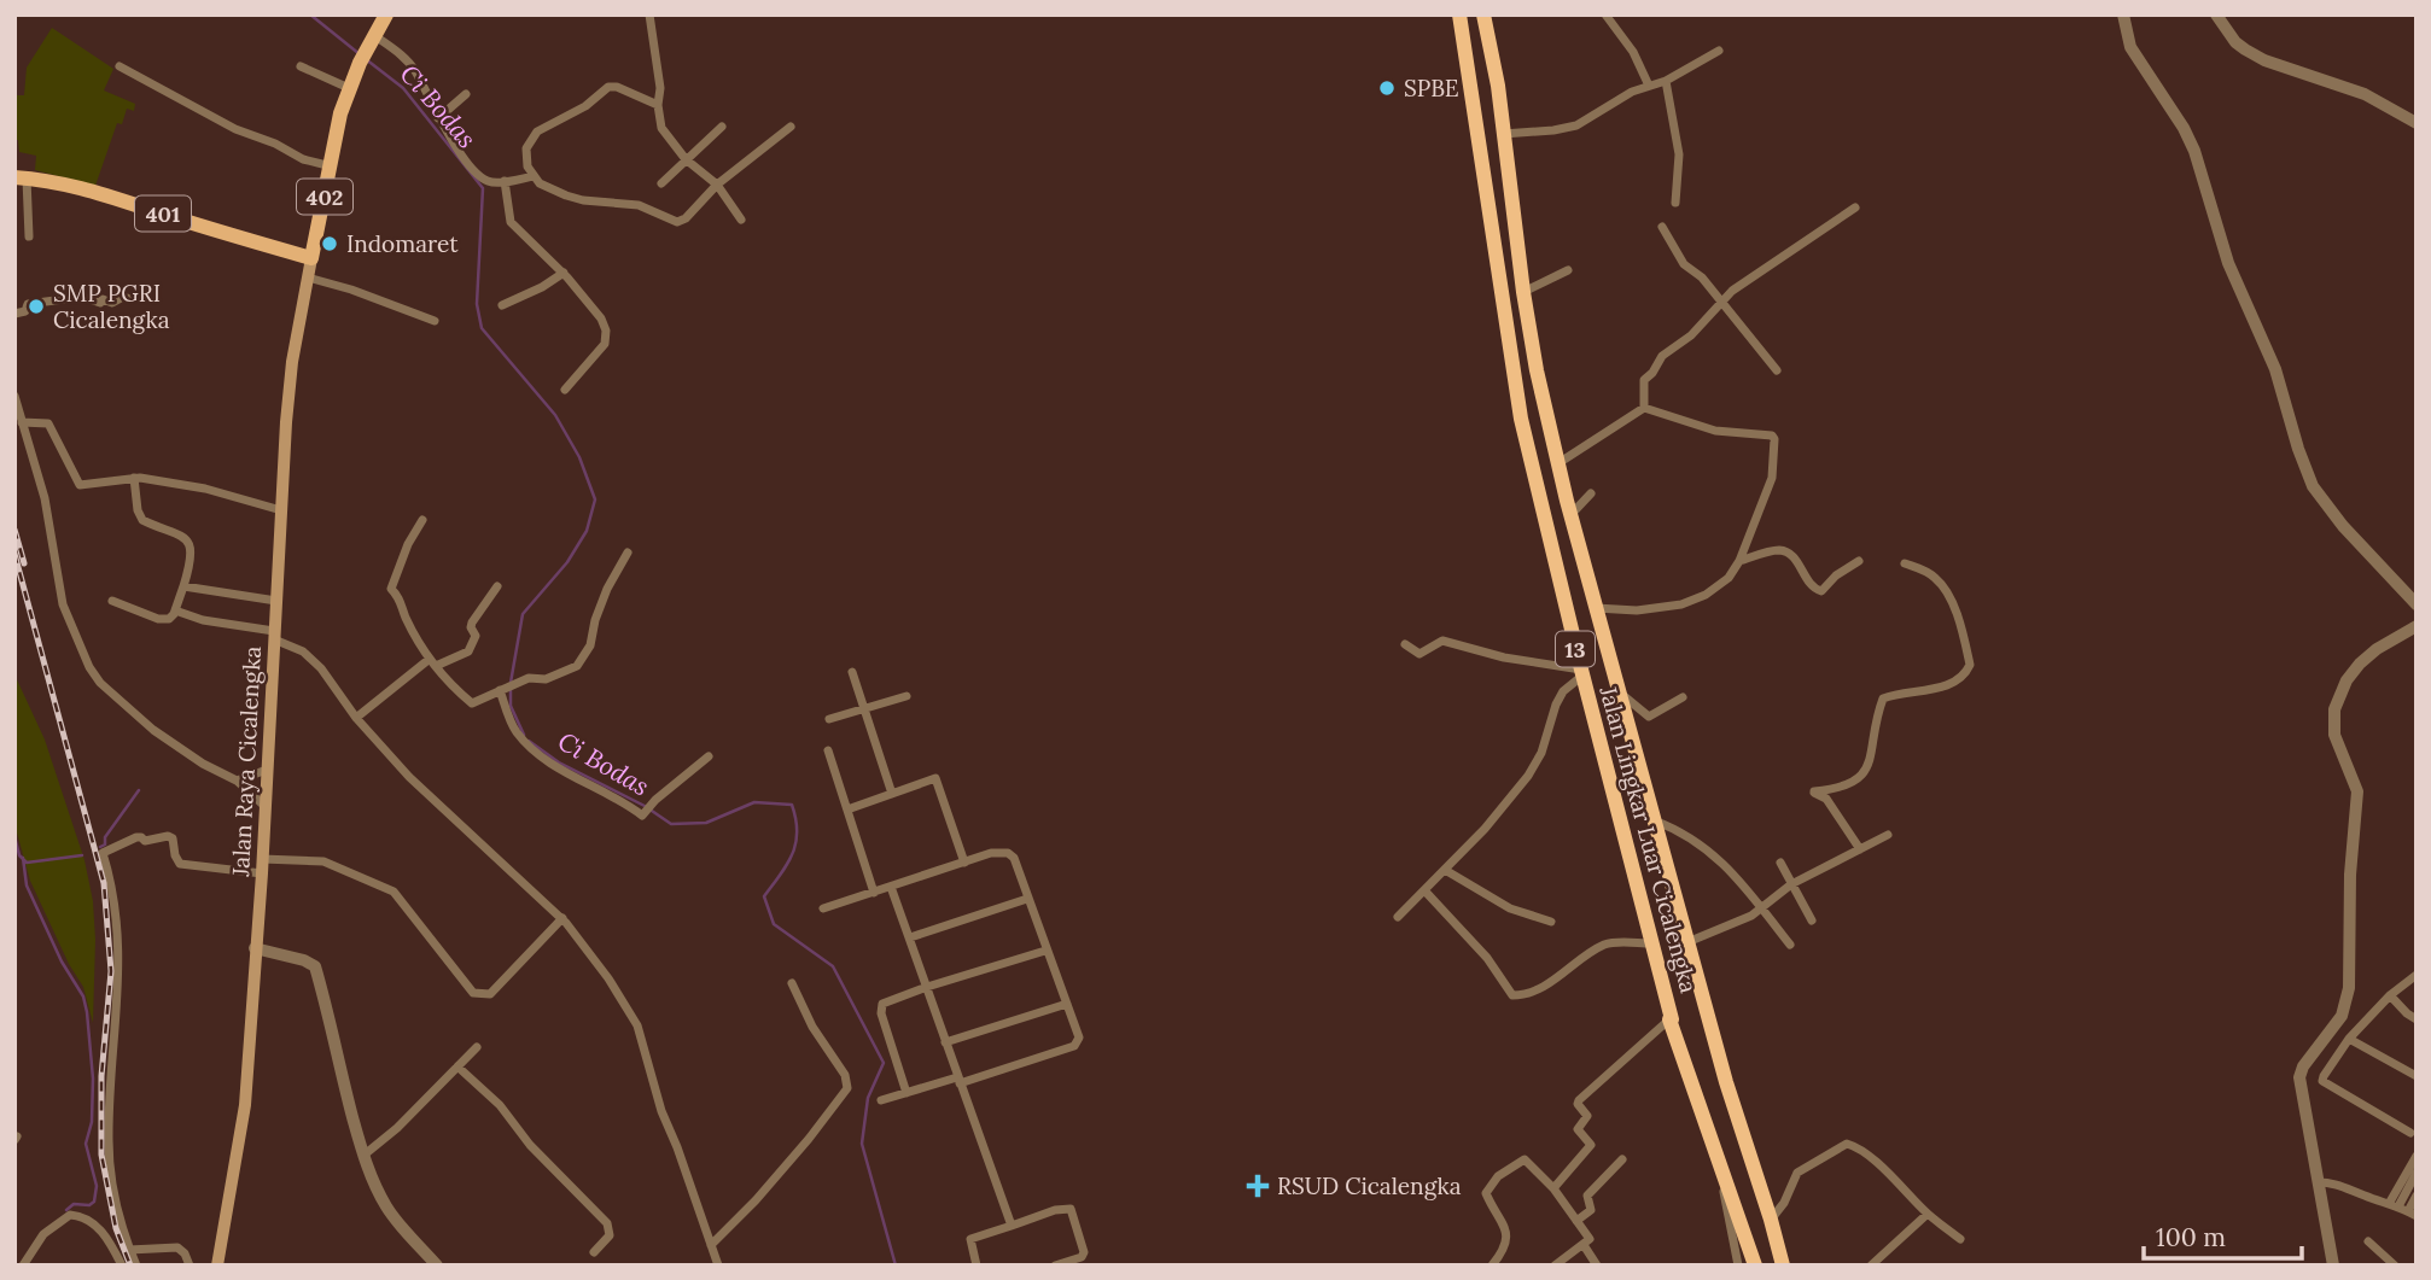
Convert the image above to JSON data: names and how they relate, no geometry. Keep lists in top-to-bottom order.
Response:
{
  "streets": {
    "highway": ["13", "Jalan Lingkar Luar Cicalengka"],
    "main road": ["402", "401", "Jalan Raya Cicalengka"]
  },
  "crossings": [
    ["402", "401"],
    ["402", "Jalan Raya Cicalengka"],
    ["401", "Jalan Raya Cicalengka"]
  ],
  "water": ["Ci Bodas"],
  "places": {
    "other": ["SPBE", "Indomaret", "SMP PGRI Cicalengka"],
    "health": ["RSUD Cicalengka"]
  },
  "scale_bar": "100 m"
}
